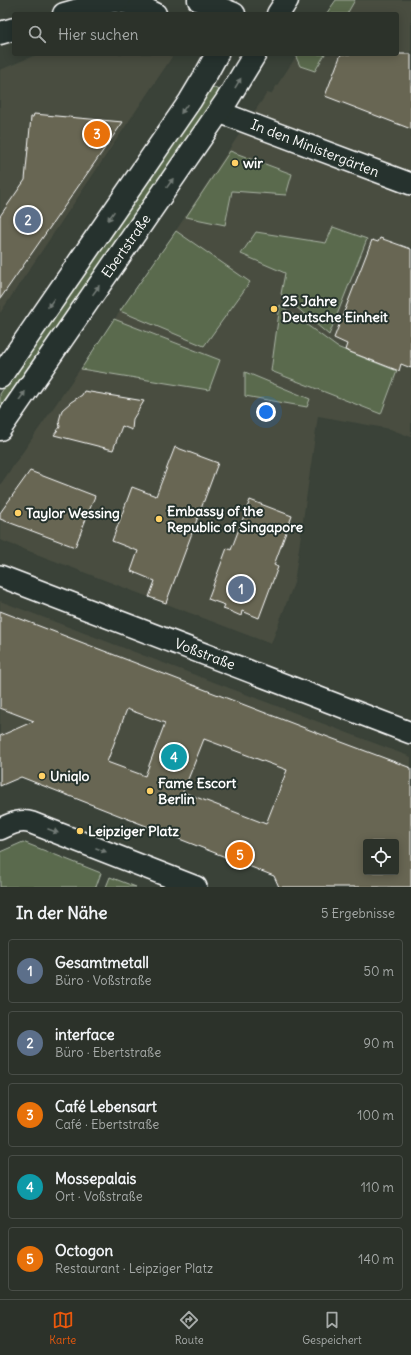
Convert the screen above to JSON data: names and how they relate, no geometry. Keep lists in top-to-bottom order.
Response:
{
  "streets": {
    "main road": ["Ebertstraße"],
    "street": ["In den Ministergärten", "Voßstraße"]
  },
  "crossings": [
    ["In den Ministergärten", "Ebertstraße"]
  ],
  "places": [
    "wir",
    "25 Jahre Deutsche Einheit",
    "Taylor Wessing",
    "Embassy of the Republic of Singapore",
    "Uniqlo",
    "Fame Escort Berlin",
    "Leipziger Platz"
  ],
  "page": {
    "search": "Hier suchen",
    "pins": [
      "3",
      "2",
      "1",
      "4",
      "5"
    ],
    "heading": ["In der Nähe", "5 Ergebnisse"],
    "list": [
      {
        "mark": "1",
        "name": "Gesamtmetall",
        "note": "Büro · Voßstraße",
        "value": "50 m"
      },
      {
        "mark": "2",
        "name": "interface",
        "note": "Büro · Ebertstraße",
        "value": "90 m"
      },
      {
        "mark": "3",
        "name": "Café Lebensart",
        "note": "Café · Ebertstraße",
        "value": "100 m"
      },
      {
        "mark": "4",
        "name": "Mossepalais",
        "note": "Ort · Voßstraße",
        "value": "110 m"
      },
      {
        "mark": "5",
        "name": "Octogon",
        "note": "Restaurant · Leipziger Platz",
        "value": "140 m"
      }
    ],
    "nav": ["Karte", "Route", "Gespeichert"]
  }
}
